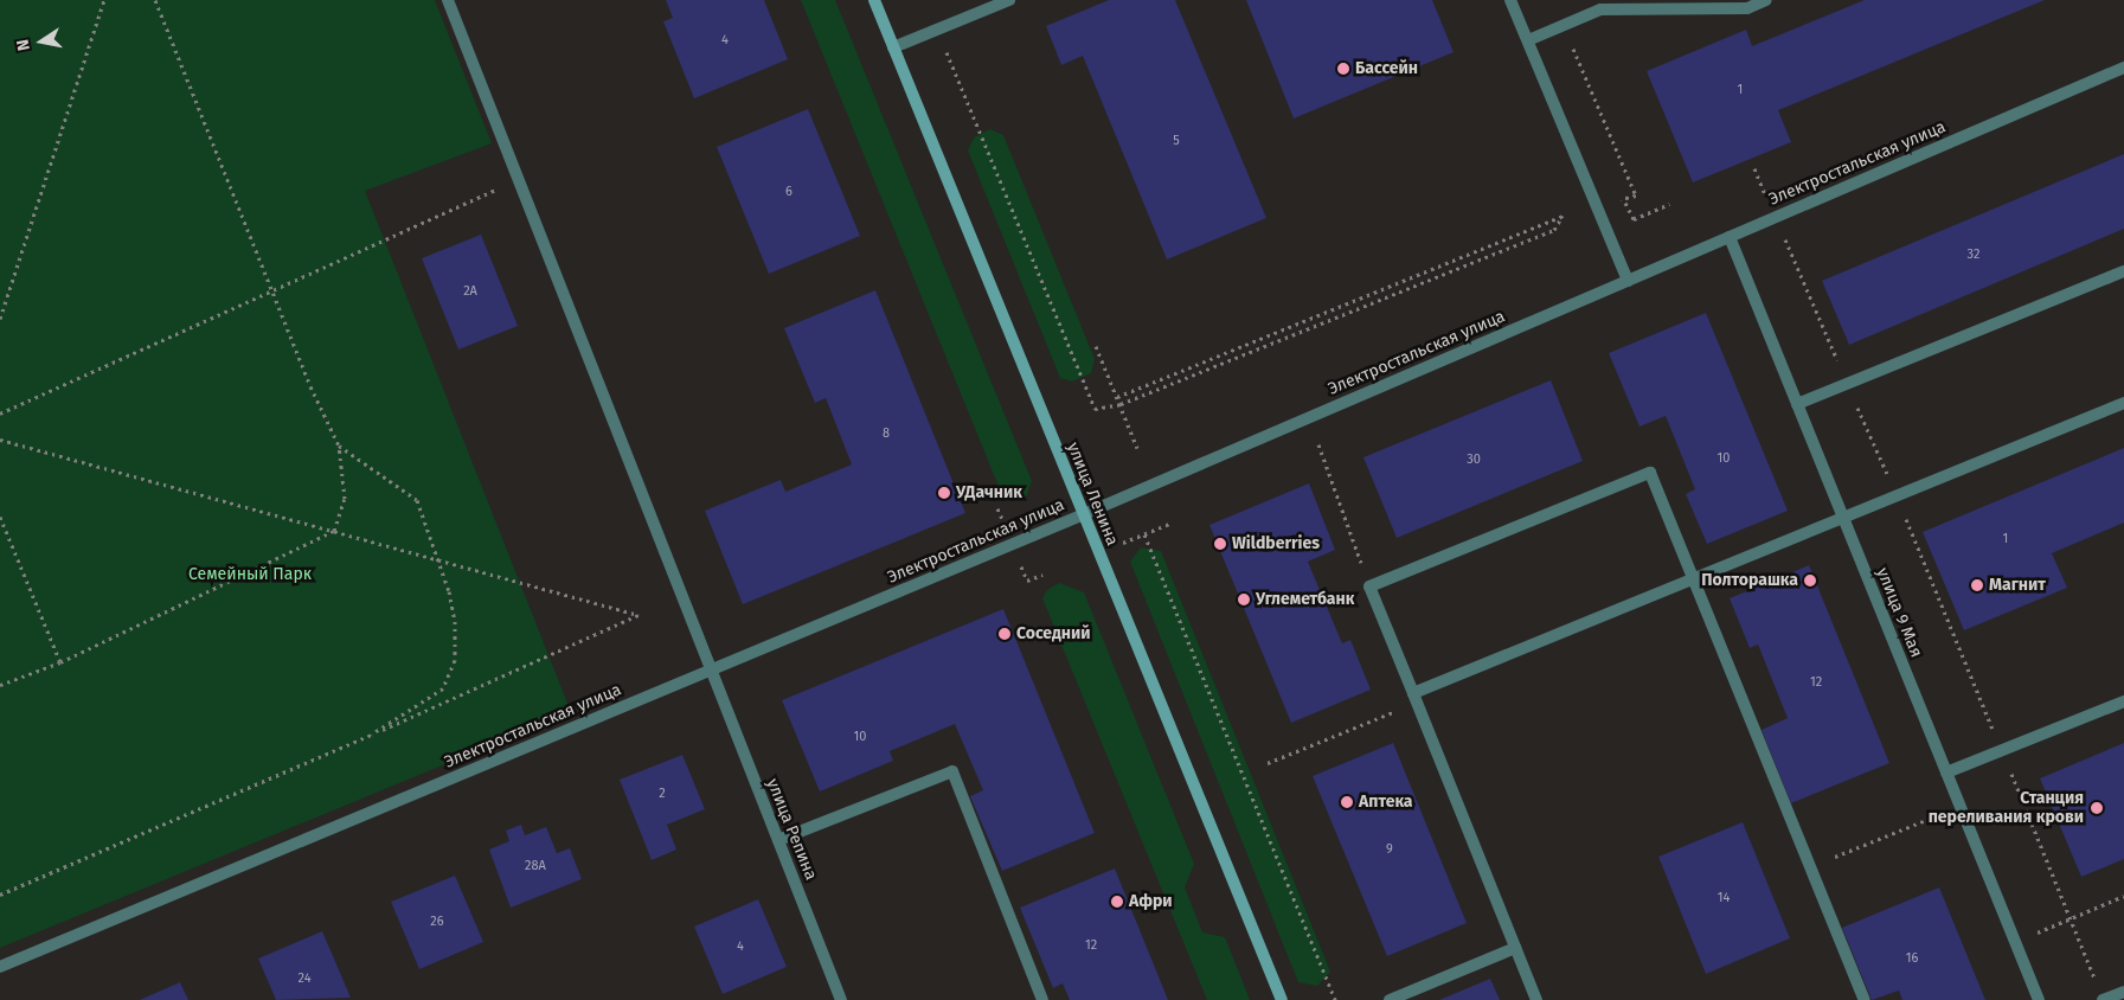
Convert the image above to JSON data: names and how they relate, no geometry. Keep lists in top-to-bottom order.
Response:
{
  "streets": {
    "street": [
      "Электростальская улица",
      "улица Ленина",
      "улица 9 Мая",
      "улица Репина"
    ]
  },
  "crossings": [
    ["Электростальская улица", "улица Ленина"],
    ["Электростальская улица", "улица 9 Мая"],
    ["Электростальская улица", "улица Репина"]
  ],
  "parks": ["Семейный Парк"],
  "places": [
    "Бассейн",
    "УДачник",
    "Wildberries",
    "Полторашка",
    "Магнит",
    "Углеметбанк",
    "Соседний",
    "Аптека",
    "Станция переливания крови",
    "Афри"
  ],
  "house_numbers": [
    "4",
    "1",
    "5",
    "6",
    "32",
    "2А",
    "8",
    "10",
    "30",
    "1",
    "12",
    "10",
    "2",
    "9",
    "28А",
    "14",
    "26",
    "12",
    "4",
    "16",
    "24"
  ],
  "north": "left"
}
